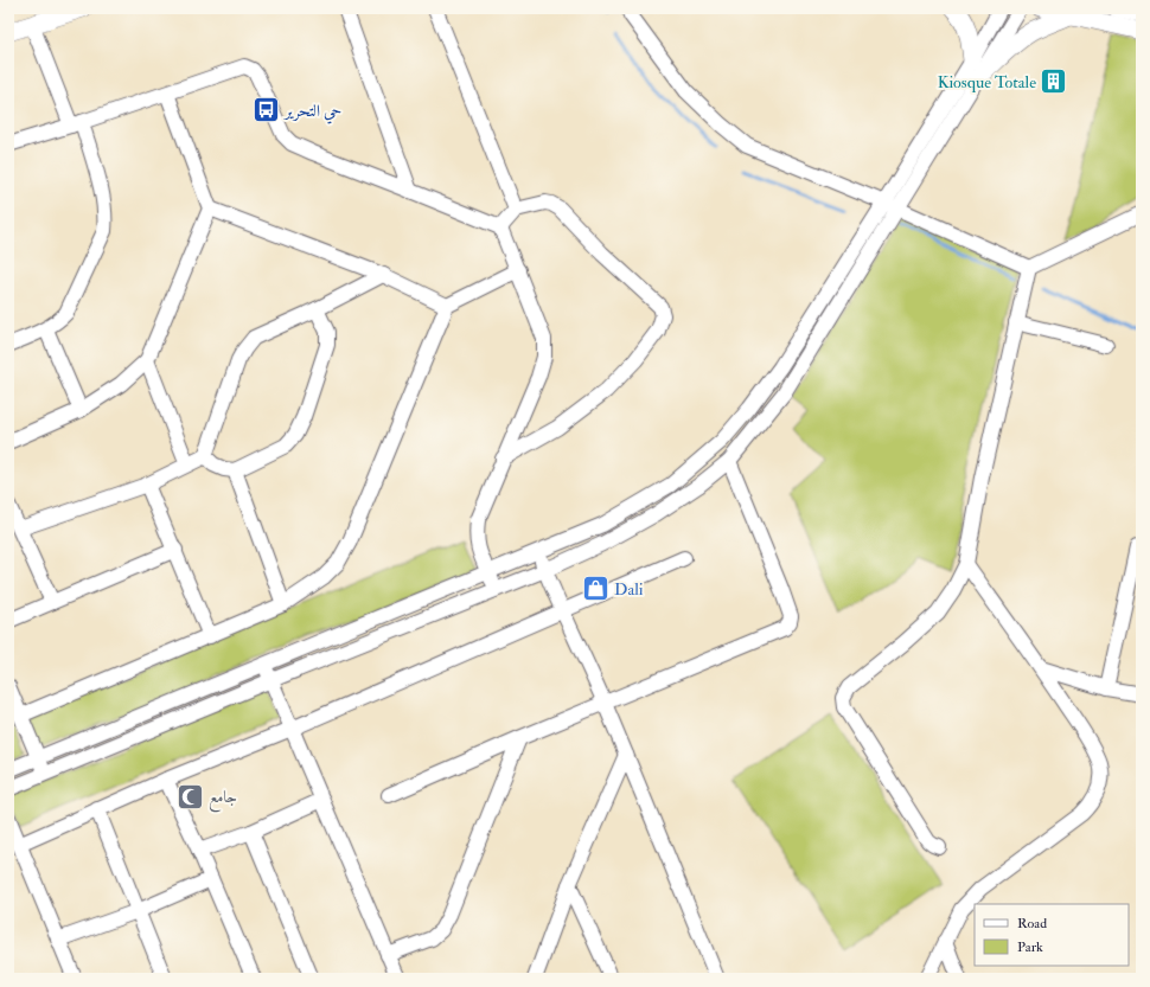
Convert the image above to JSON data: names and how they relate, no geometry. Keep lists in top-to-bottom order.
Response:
{
  "places": {
    "building": ["Kiosque Totale"],
    "bus stop": ["حي التحرير"],
    "shop": ["Dali"],
    "mosque": ["جامع"]
  },
  "legend": ["Road", "Park"]
}
